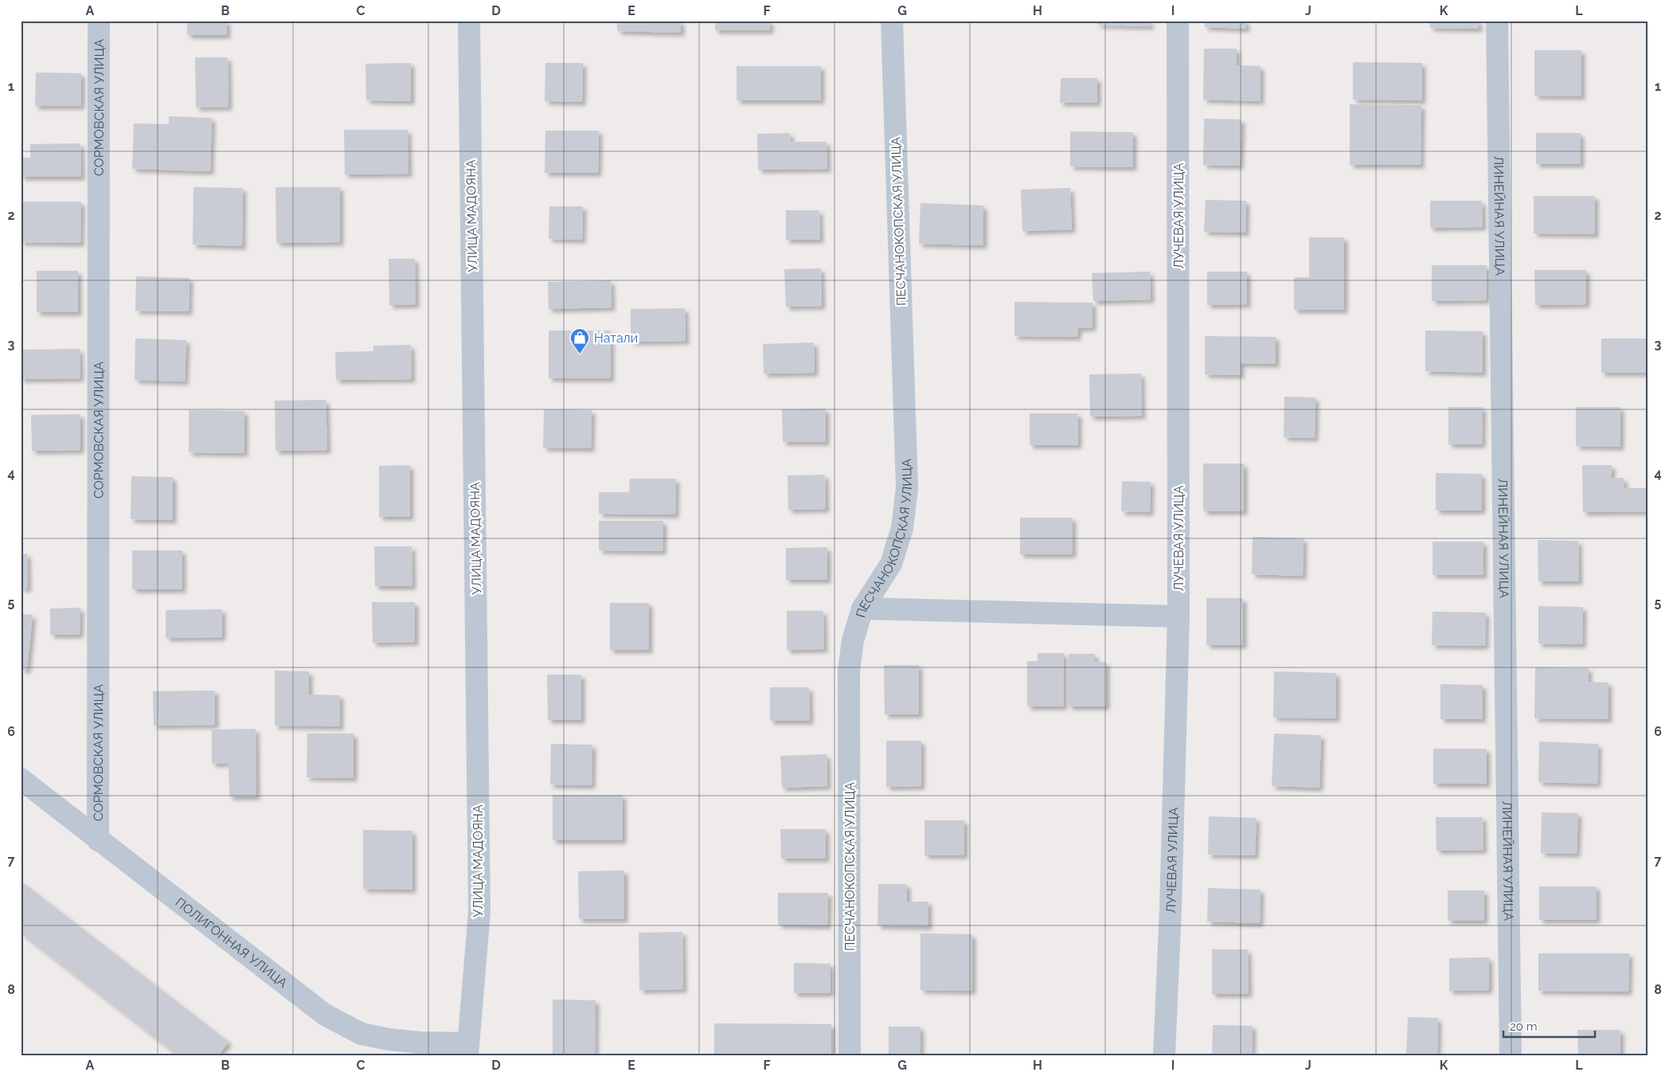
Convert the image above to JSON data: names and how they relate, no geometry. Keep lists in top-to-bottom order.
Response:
{
  "streets": {
    "street": [
      "СОРМОВСКАЯ УЛИЦА",
      "УЛИЦА МАДОЯНА",
      "ЛУЧЕВАЯ УЛИЦА",
      "ЛИНЕЙНАЯ УЛИЦА",
      "ПЕСЧАНОКОПСКАЯ УЛИЦА",
      "ПОЛИГОННАЯ УЛИЦА"
    ]
  },
  "crossings": [
    ["СОРМОВСКАЯ УЛИЦА", "ПОЛИГОННАЯ УЛИЦА"],
    ["УЛИЦА МАДОЯНА", "ПОЛИГОННАЯ УЛИЦА"]
  ],
  "places": {
    "shop": ["Натали"]
  },
  "scale_bar": "20 m",
  "grid": {
    "columns": [
      "A",
      "B",
      "C",
      "D",
      "E",
      "F",
      "G",
      "H",
      "I",
      "J",
      "K",
      "L"
    ],
    "rows": [
      "1",
      "2",
      "3",
      "4",
      "5",
      "6",
      "7",
      "8"
    ]
  }
}
